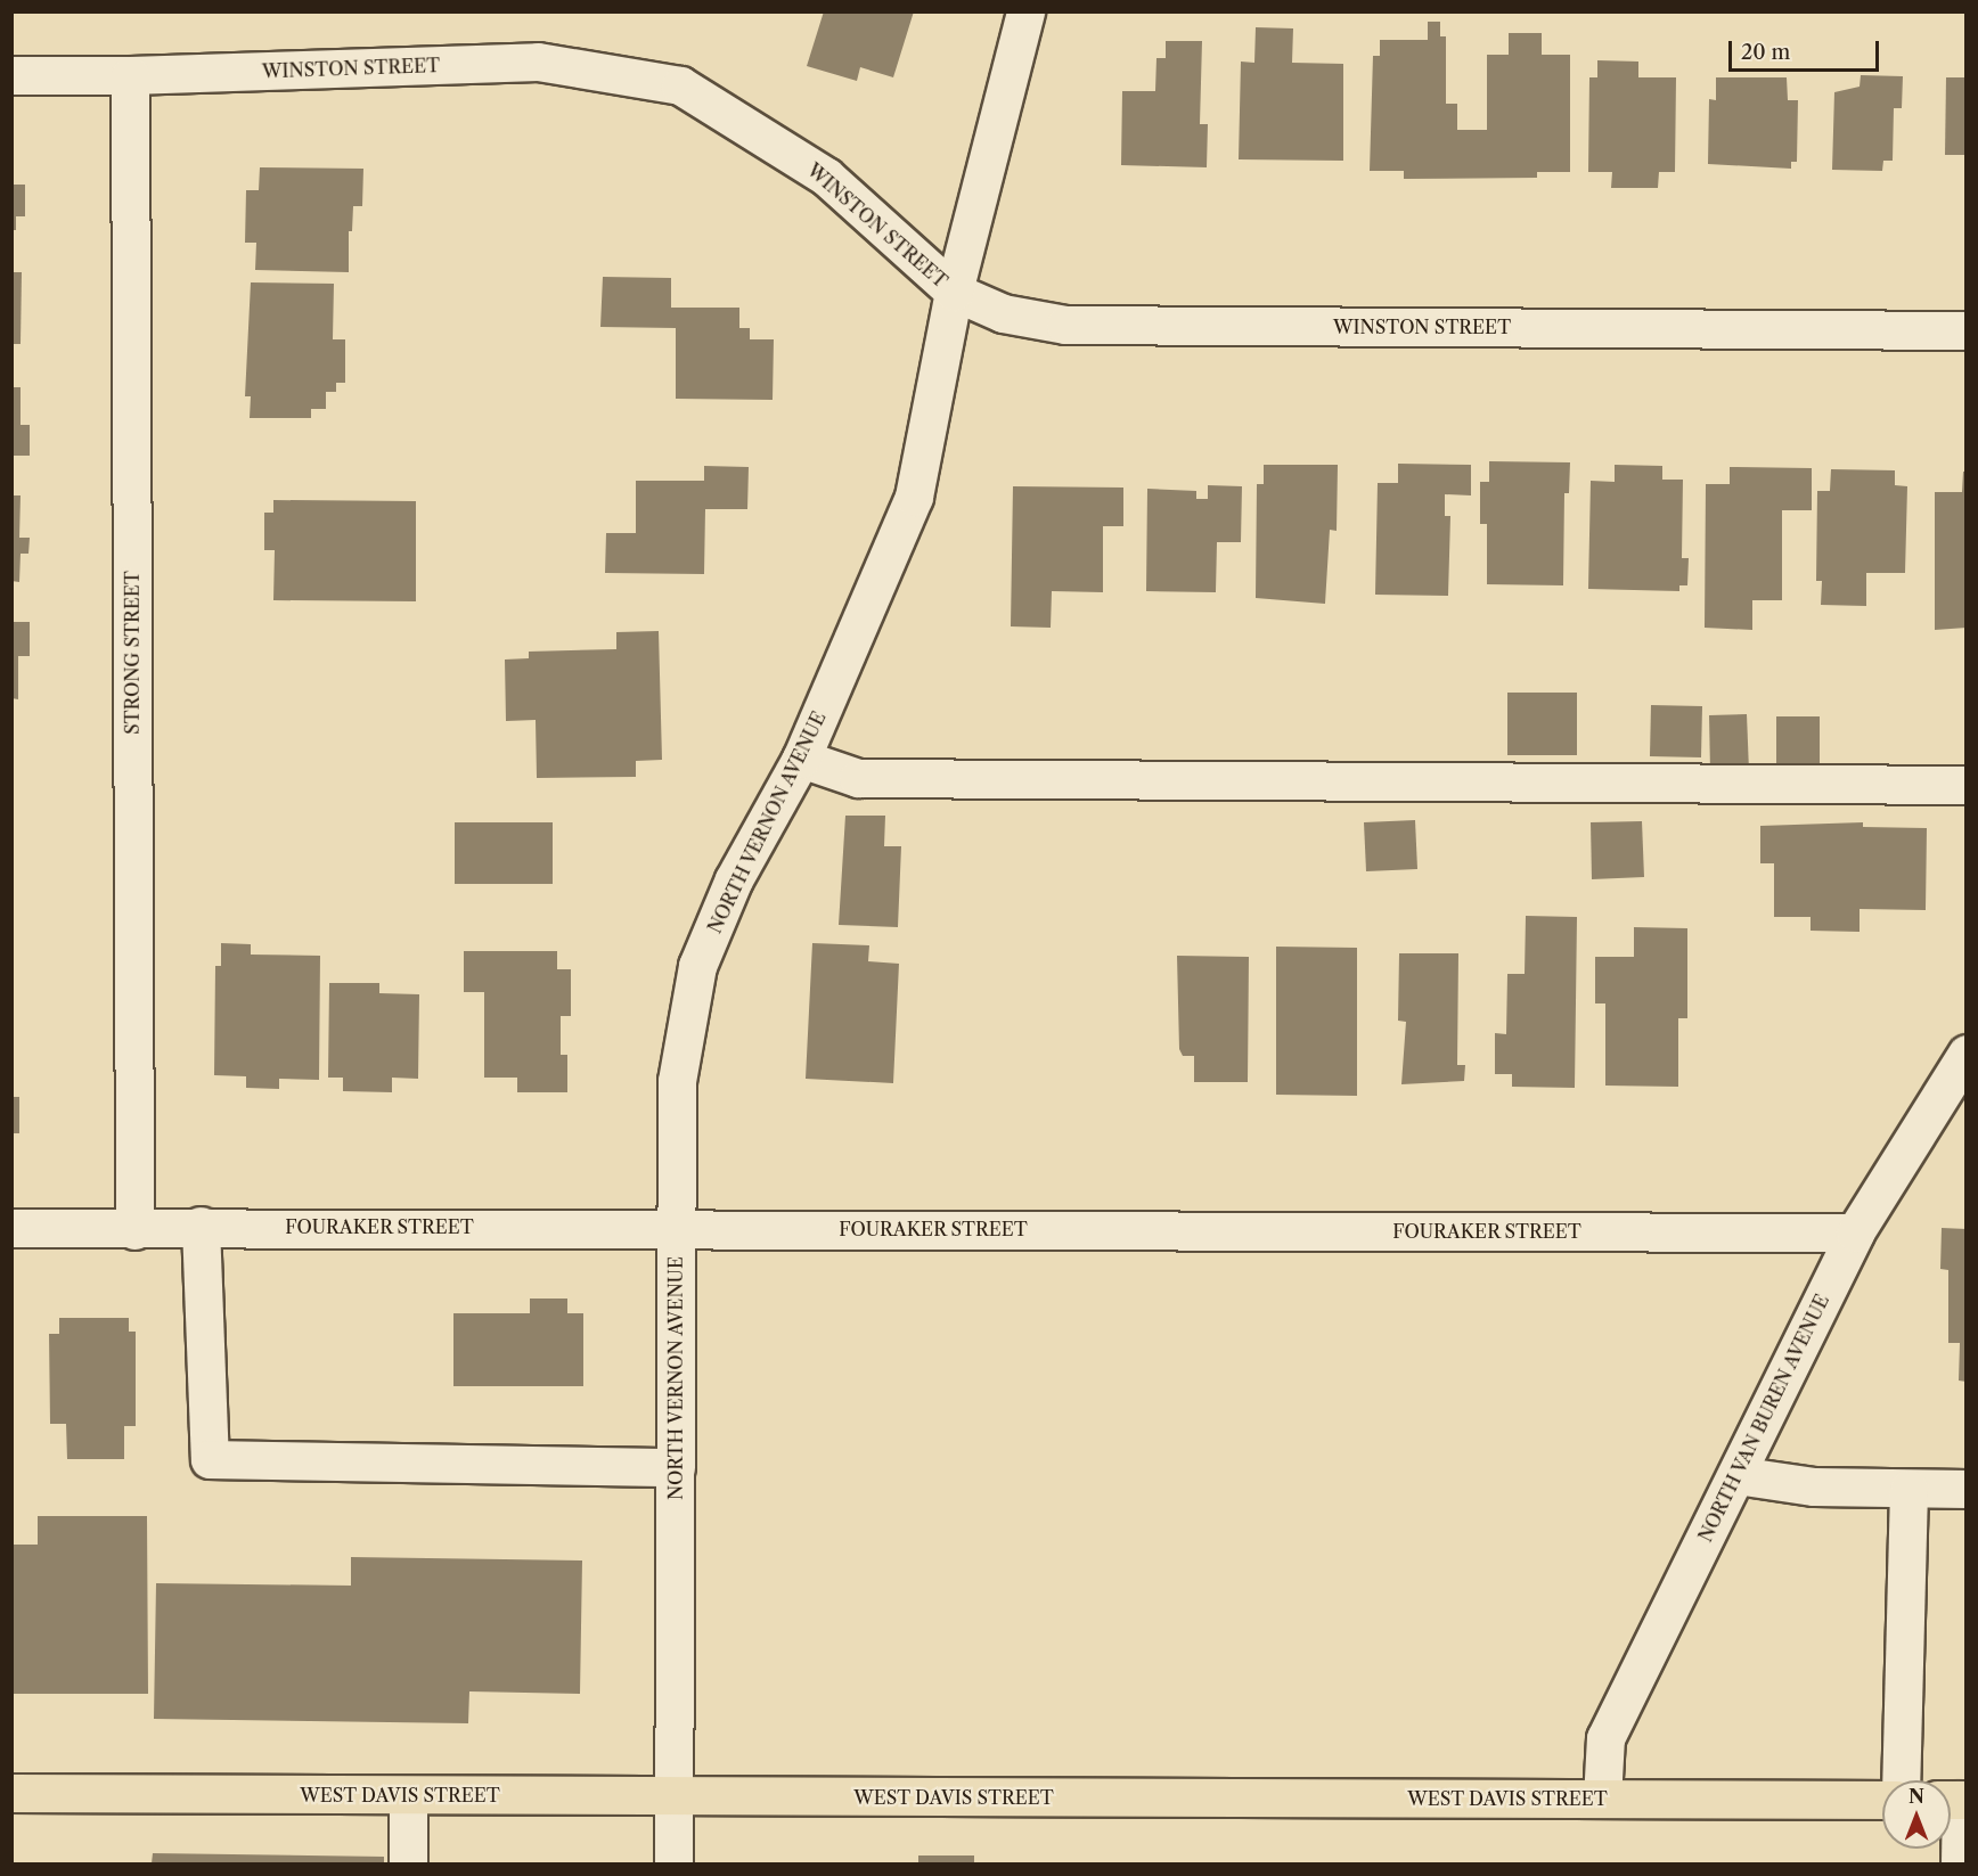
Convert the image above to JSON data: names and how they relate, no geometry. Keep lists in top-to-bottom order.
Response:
{
  "streets": {
    "main road": ["WEST DAVIS STREET"],
    "street": [
      "WINSTON STREET",
      "STRONG STREET",
      "NORTH VERNON AVENUE",
      "FOURAKER STREET",
      "NORTH VAN BUREN AVENUE"
    ]
  },
  "crossings": [
    ["WINSTON STREET", "STRONG STREET"],
    ["WINSTON STREET", "NORTH VERNON AVENUE"],
    ["STRONG STREET", "FOURAKER STREET"],
    ["NORTH VERNON AVENUE", "FOURAKER STREET"],
    ["NORTH VERNON AVENUE", "WEST DAVIS STREET"],
    ["FOURAKER STREET", "NORTH VAN BUREN AVENUE"],
    ["NORTH VAN BUREN AVENUE", "WEST DAVIS STREET"]
  ],
  "scale_bar": "20 m",
  "north": "top"
}
